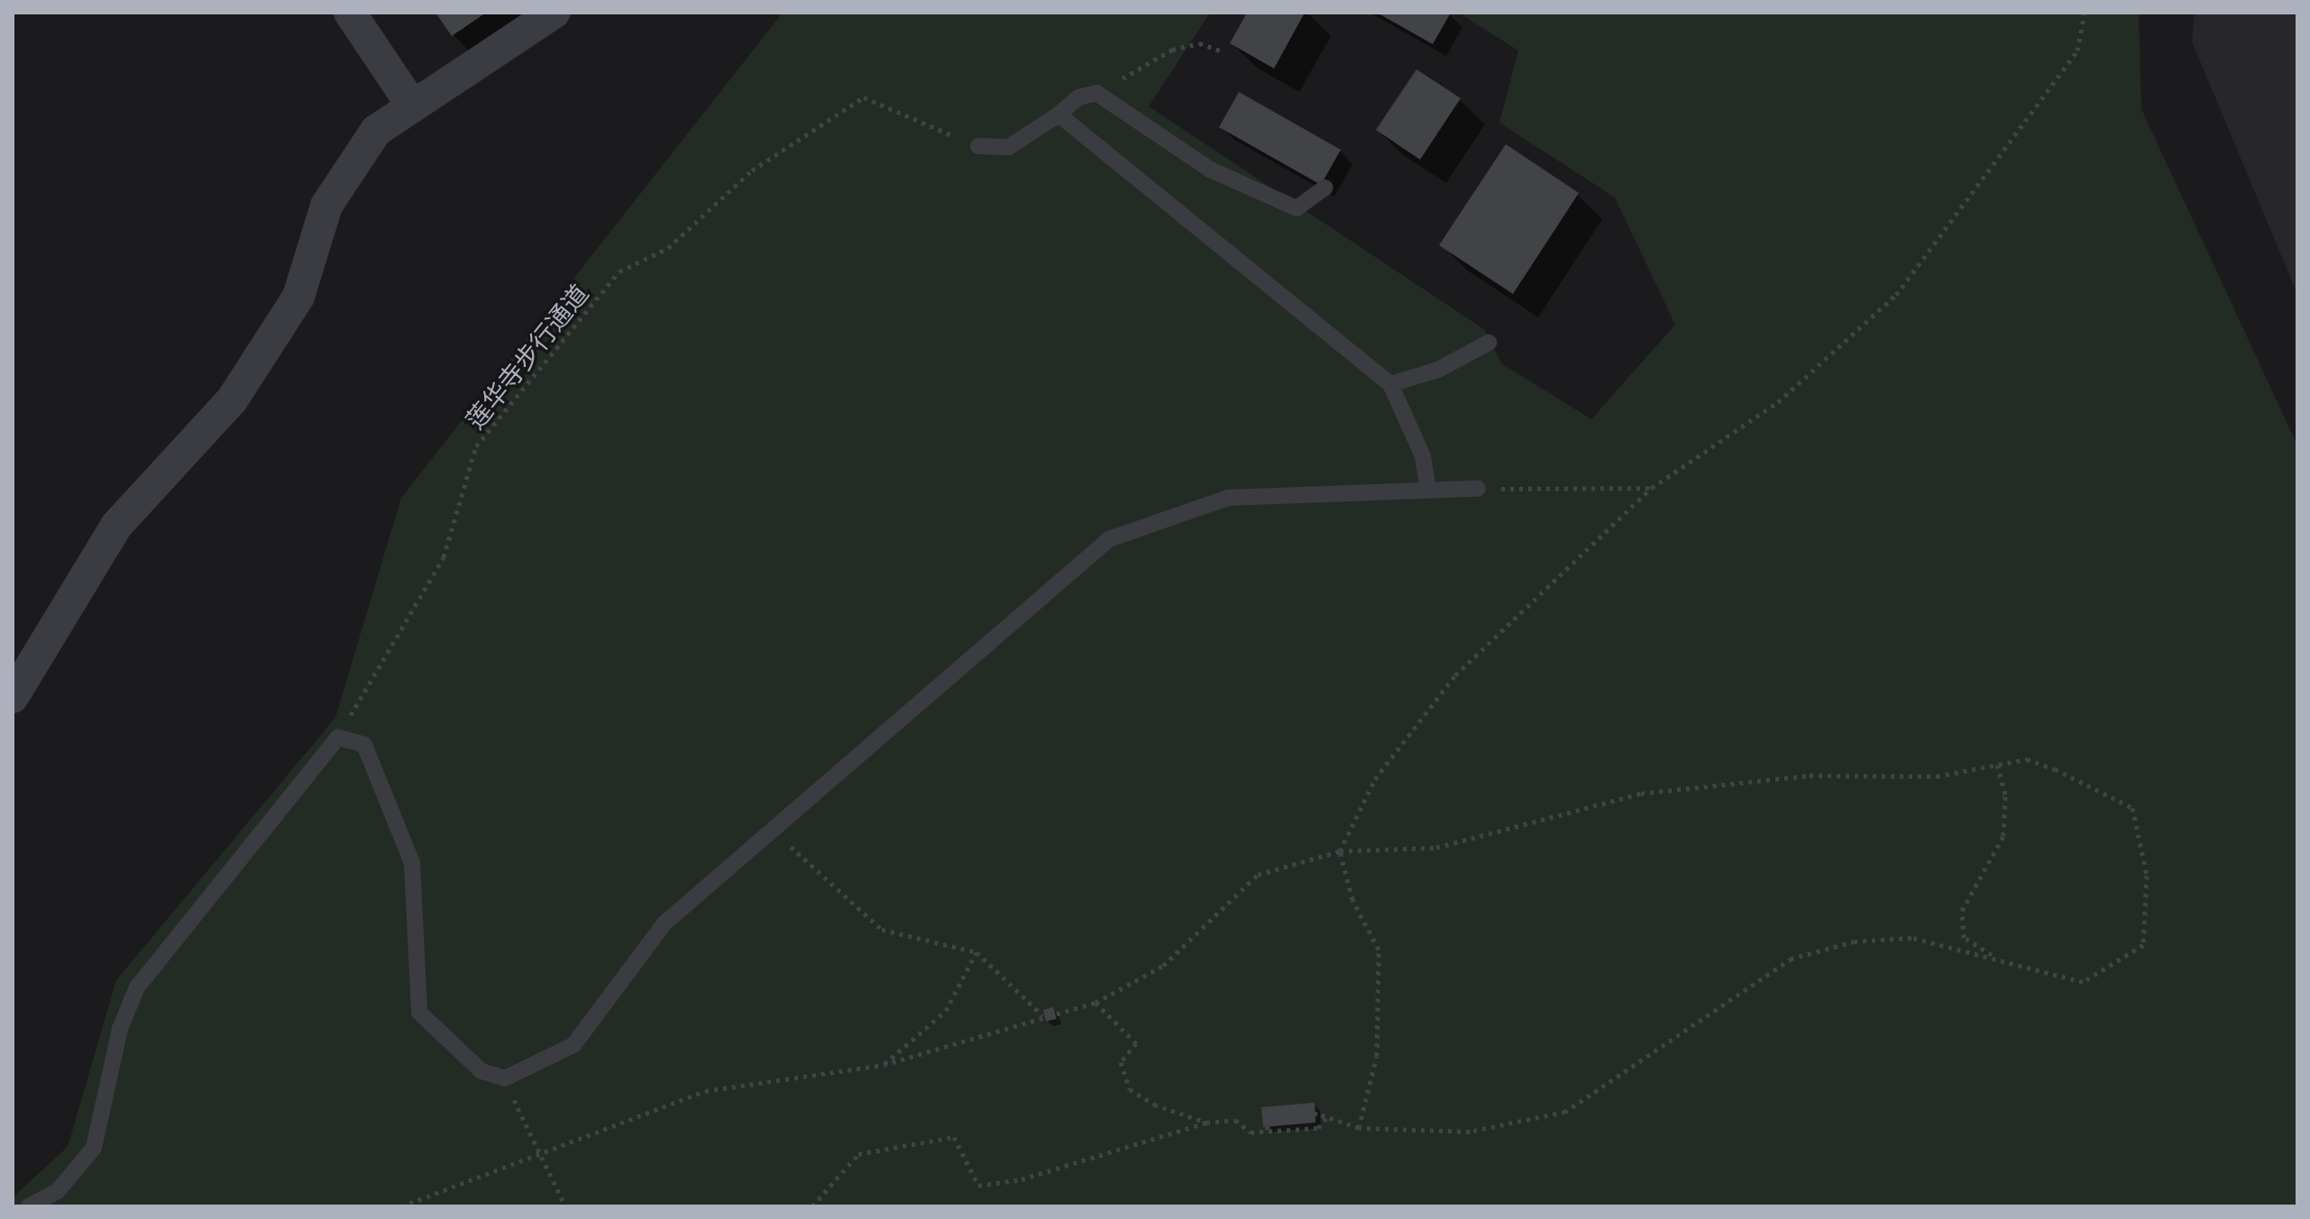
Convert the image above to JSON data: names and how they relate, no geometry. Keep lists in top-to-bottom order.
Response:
{
  "streets": {
    "path": ["莲华寺步行通道"]
  }
}
